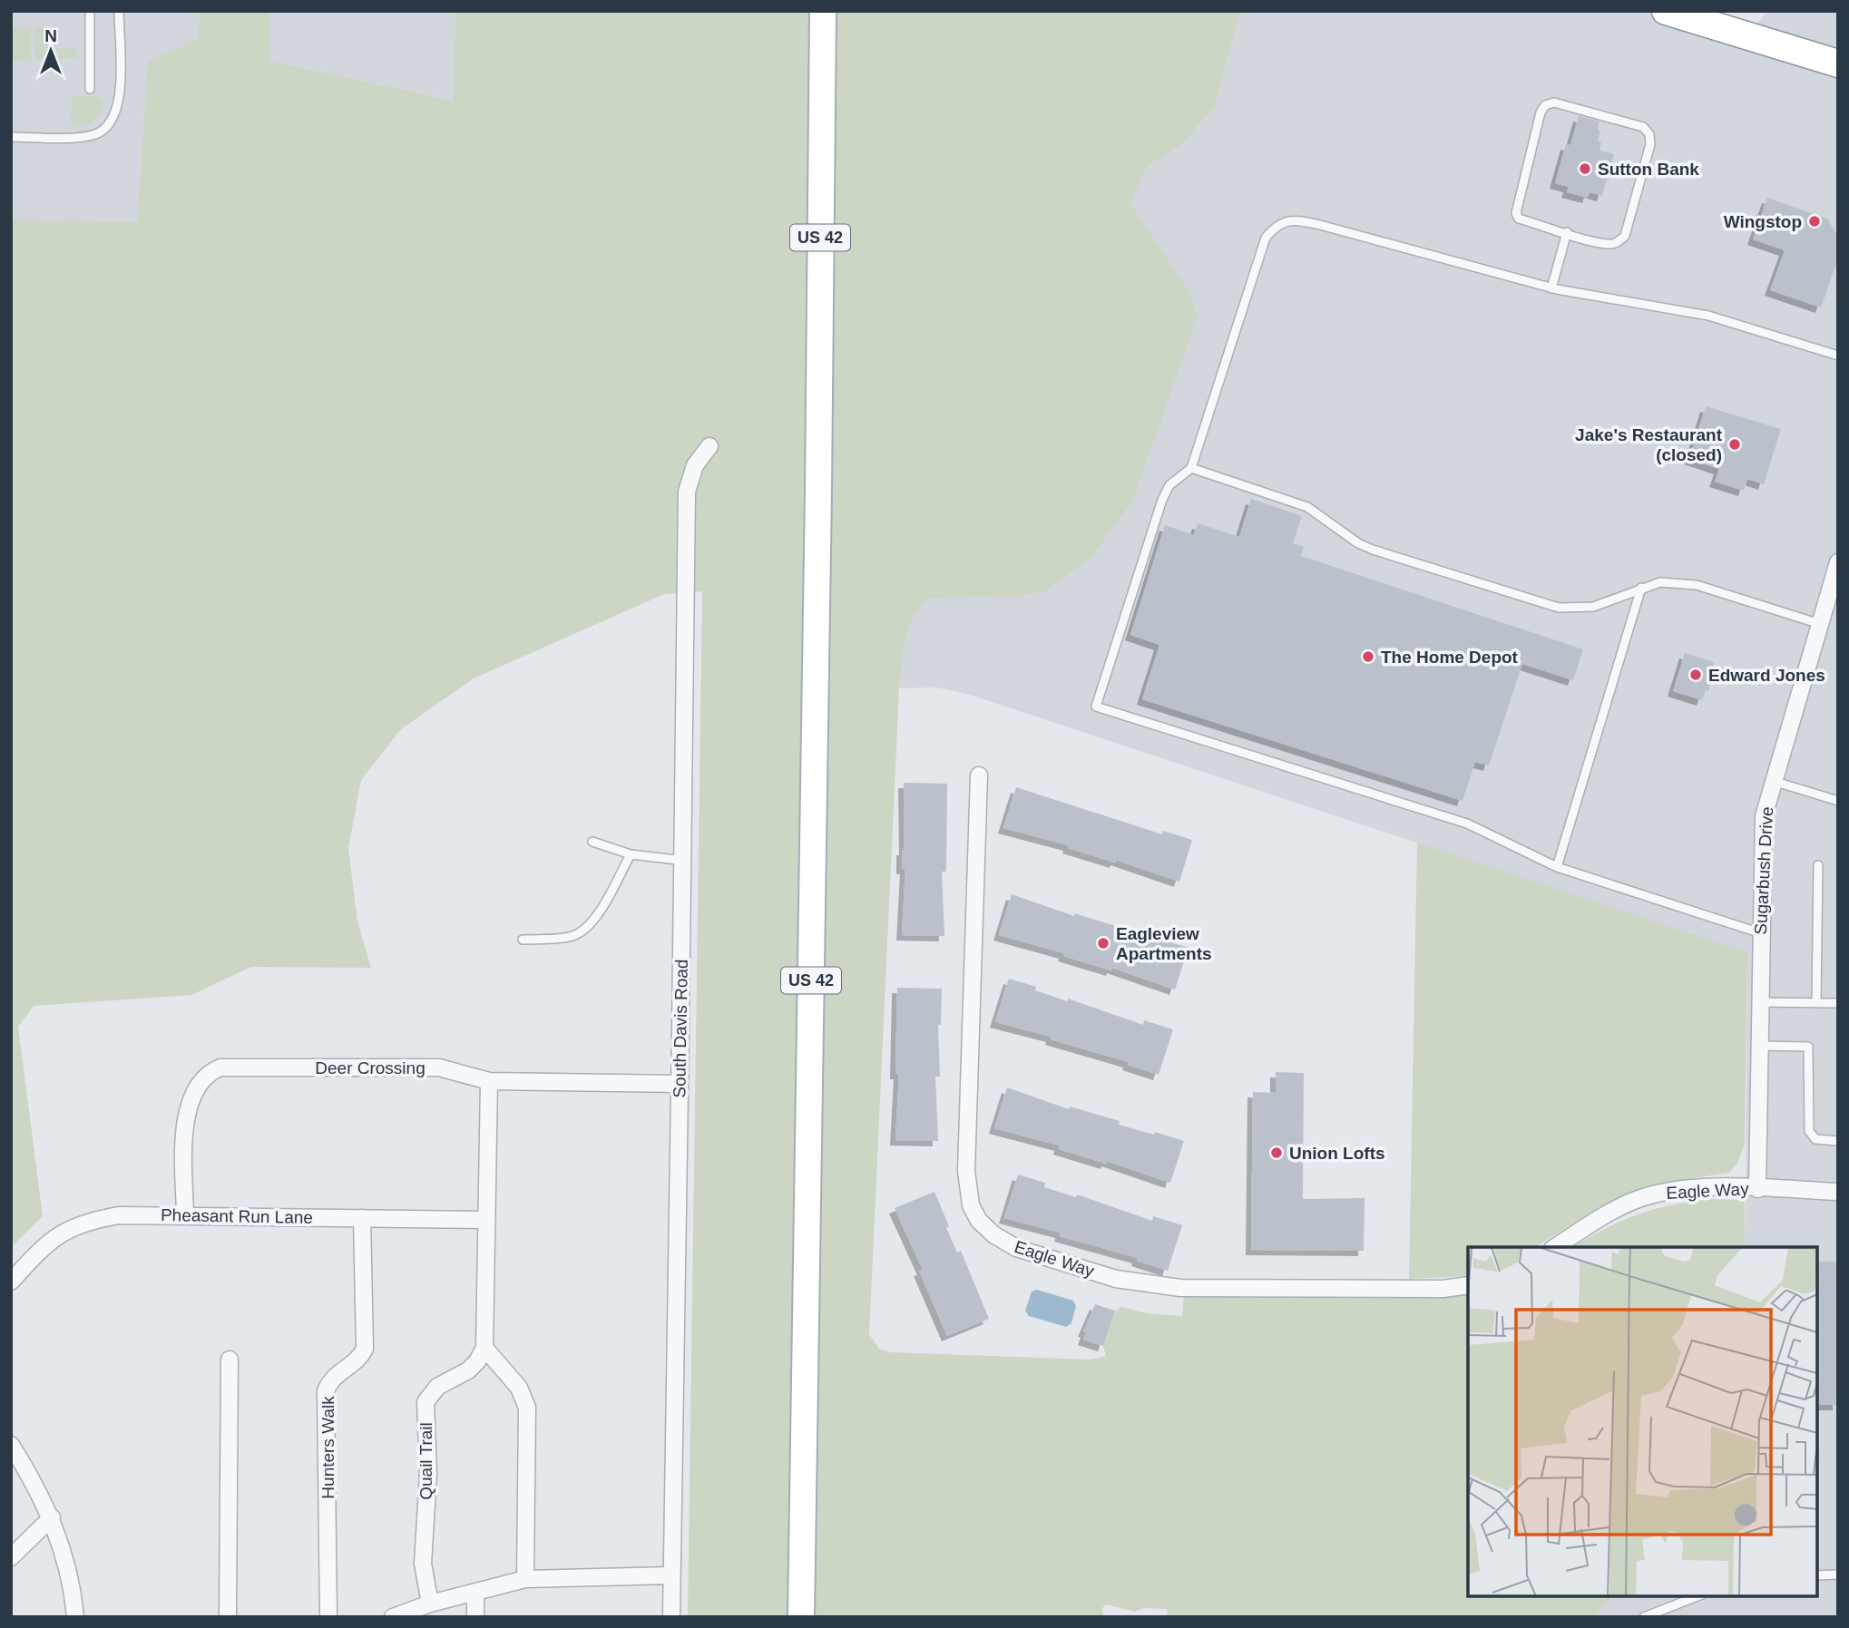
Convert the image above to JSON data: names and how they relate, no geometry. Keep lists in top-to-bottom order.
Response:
{
  "streets": {
    "main road": ["US 42"],
    "street": [
      "Sugarbush Drive",
      "South Davis Road",
      "Deer Crossing",
      "Eagle Way",
      "Pheasant Run Lane",
      "Hunters Walk",
      "Quail Trail"
    ]
  },
  "crossings": [
    ["Sugarbush Drive", "Eagle Way"],
    ["South Davis Road", "Deer Crossing"],
    ["Deer Crossing", "Pheasant Run Lane"],
    ["Pheasant Run Lane", "Hunters Walk"]
  ],
  "places": [
    "Sutton Bank",
    "Wingstop",
    "Jake's Restaurant (closed)",
    "The Home Depot",
    "Edward Jones",
    "Eagleview Apartments",
    "Union Lofts"
  ],
  "north": "top"
}
